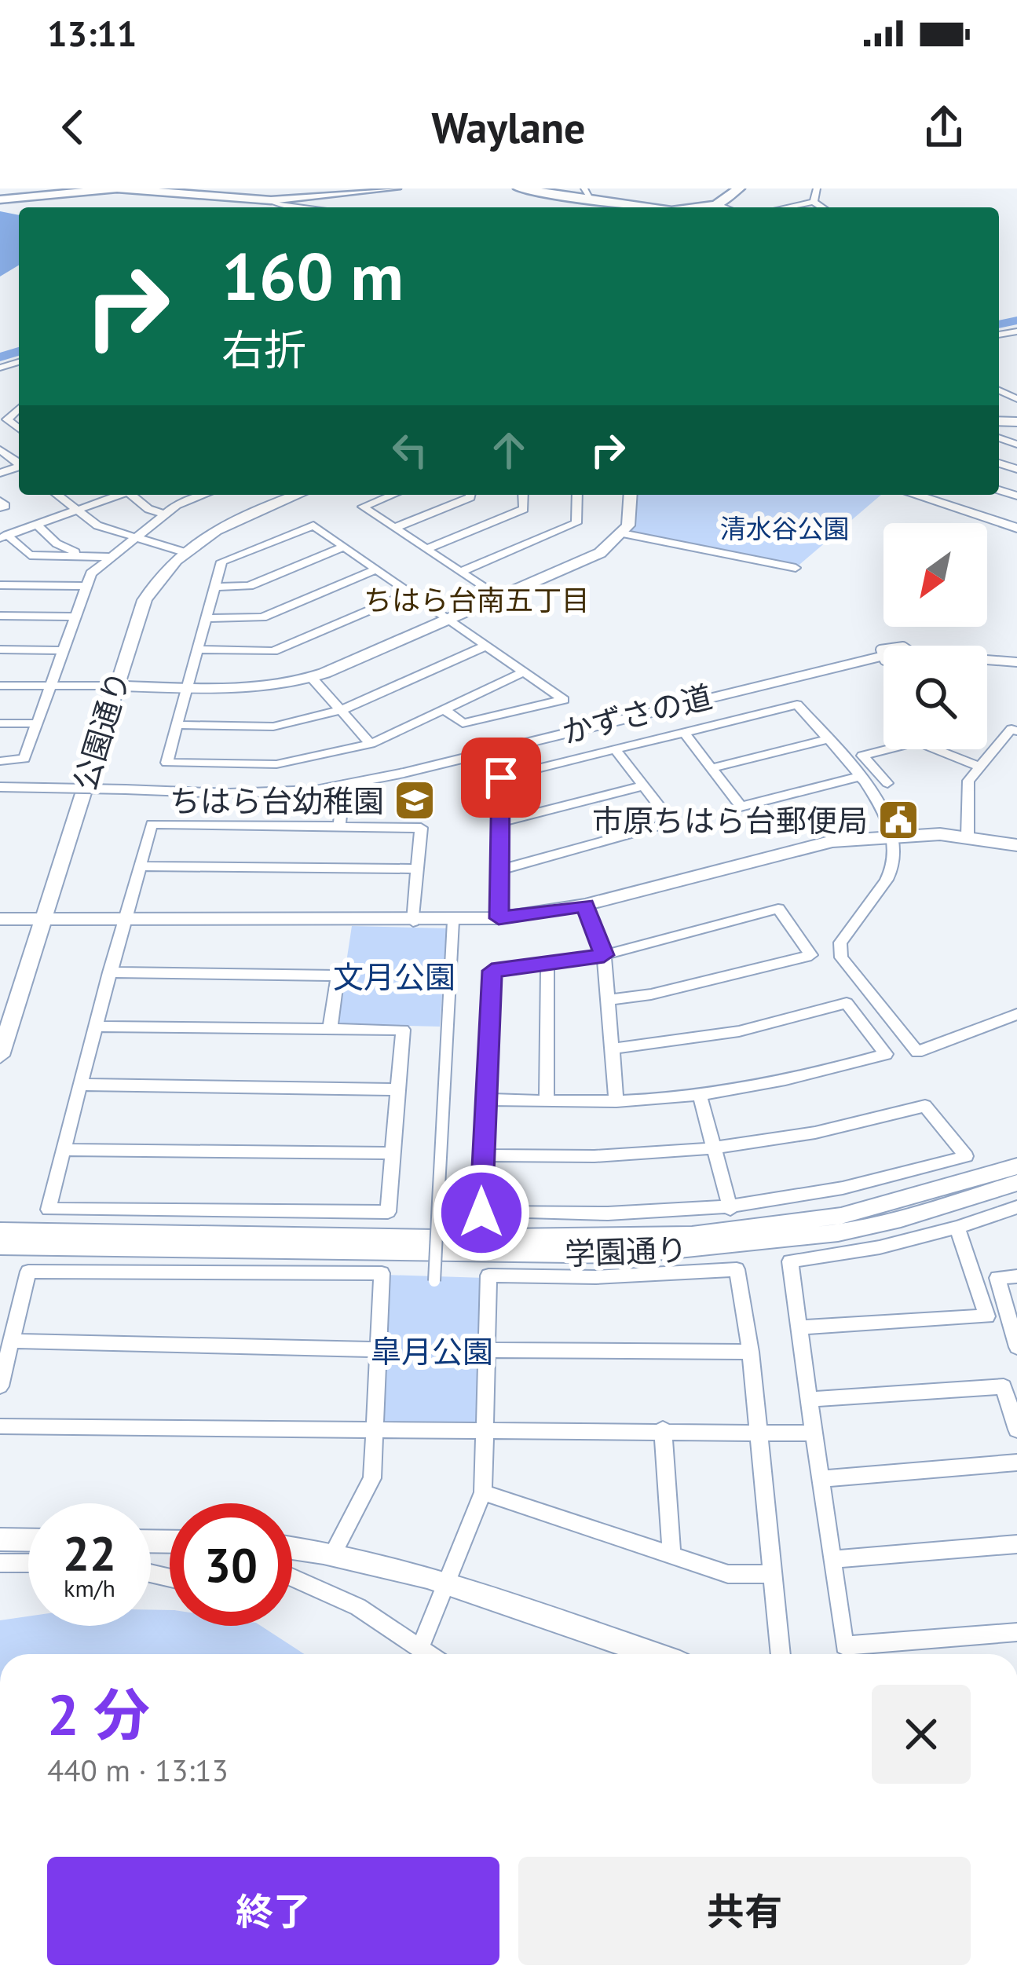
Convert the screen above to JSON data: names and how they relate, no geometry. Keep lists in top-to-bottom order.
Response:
{
  "streets": {
    "street": ["かずさの道", "公園通り", "学園通り"]
  },
  "districts": ["ちはら台南五丁目"],
  "parks": ["清水谷公園", "文月公園", "皐月公園"],
  "places": {
    "school or university": ["ちはら台幼稚園"],
    "public building": ["市原ちはら台郵便局"]
  },
  "north": "bottom left",
  "page": {
    "status": "13:11",
    "header": "Waylane",
    "turn": ["160 m", "右折"],
    "speed": "22 km/h",
    "limit": "30",
    "heading": ["2 分", "440 m · 13:13"],
    "buttons": ["終了", "共有"]
  }
}
